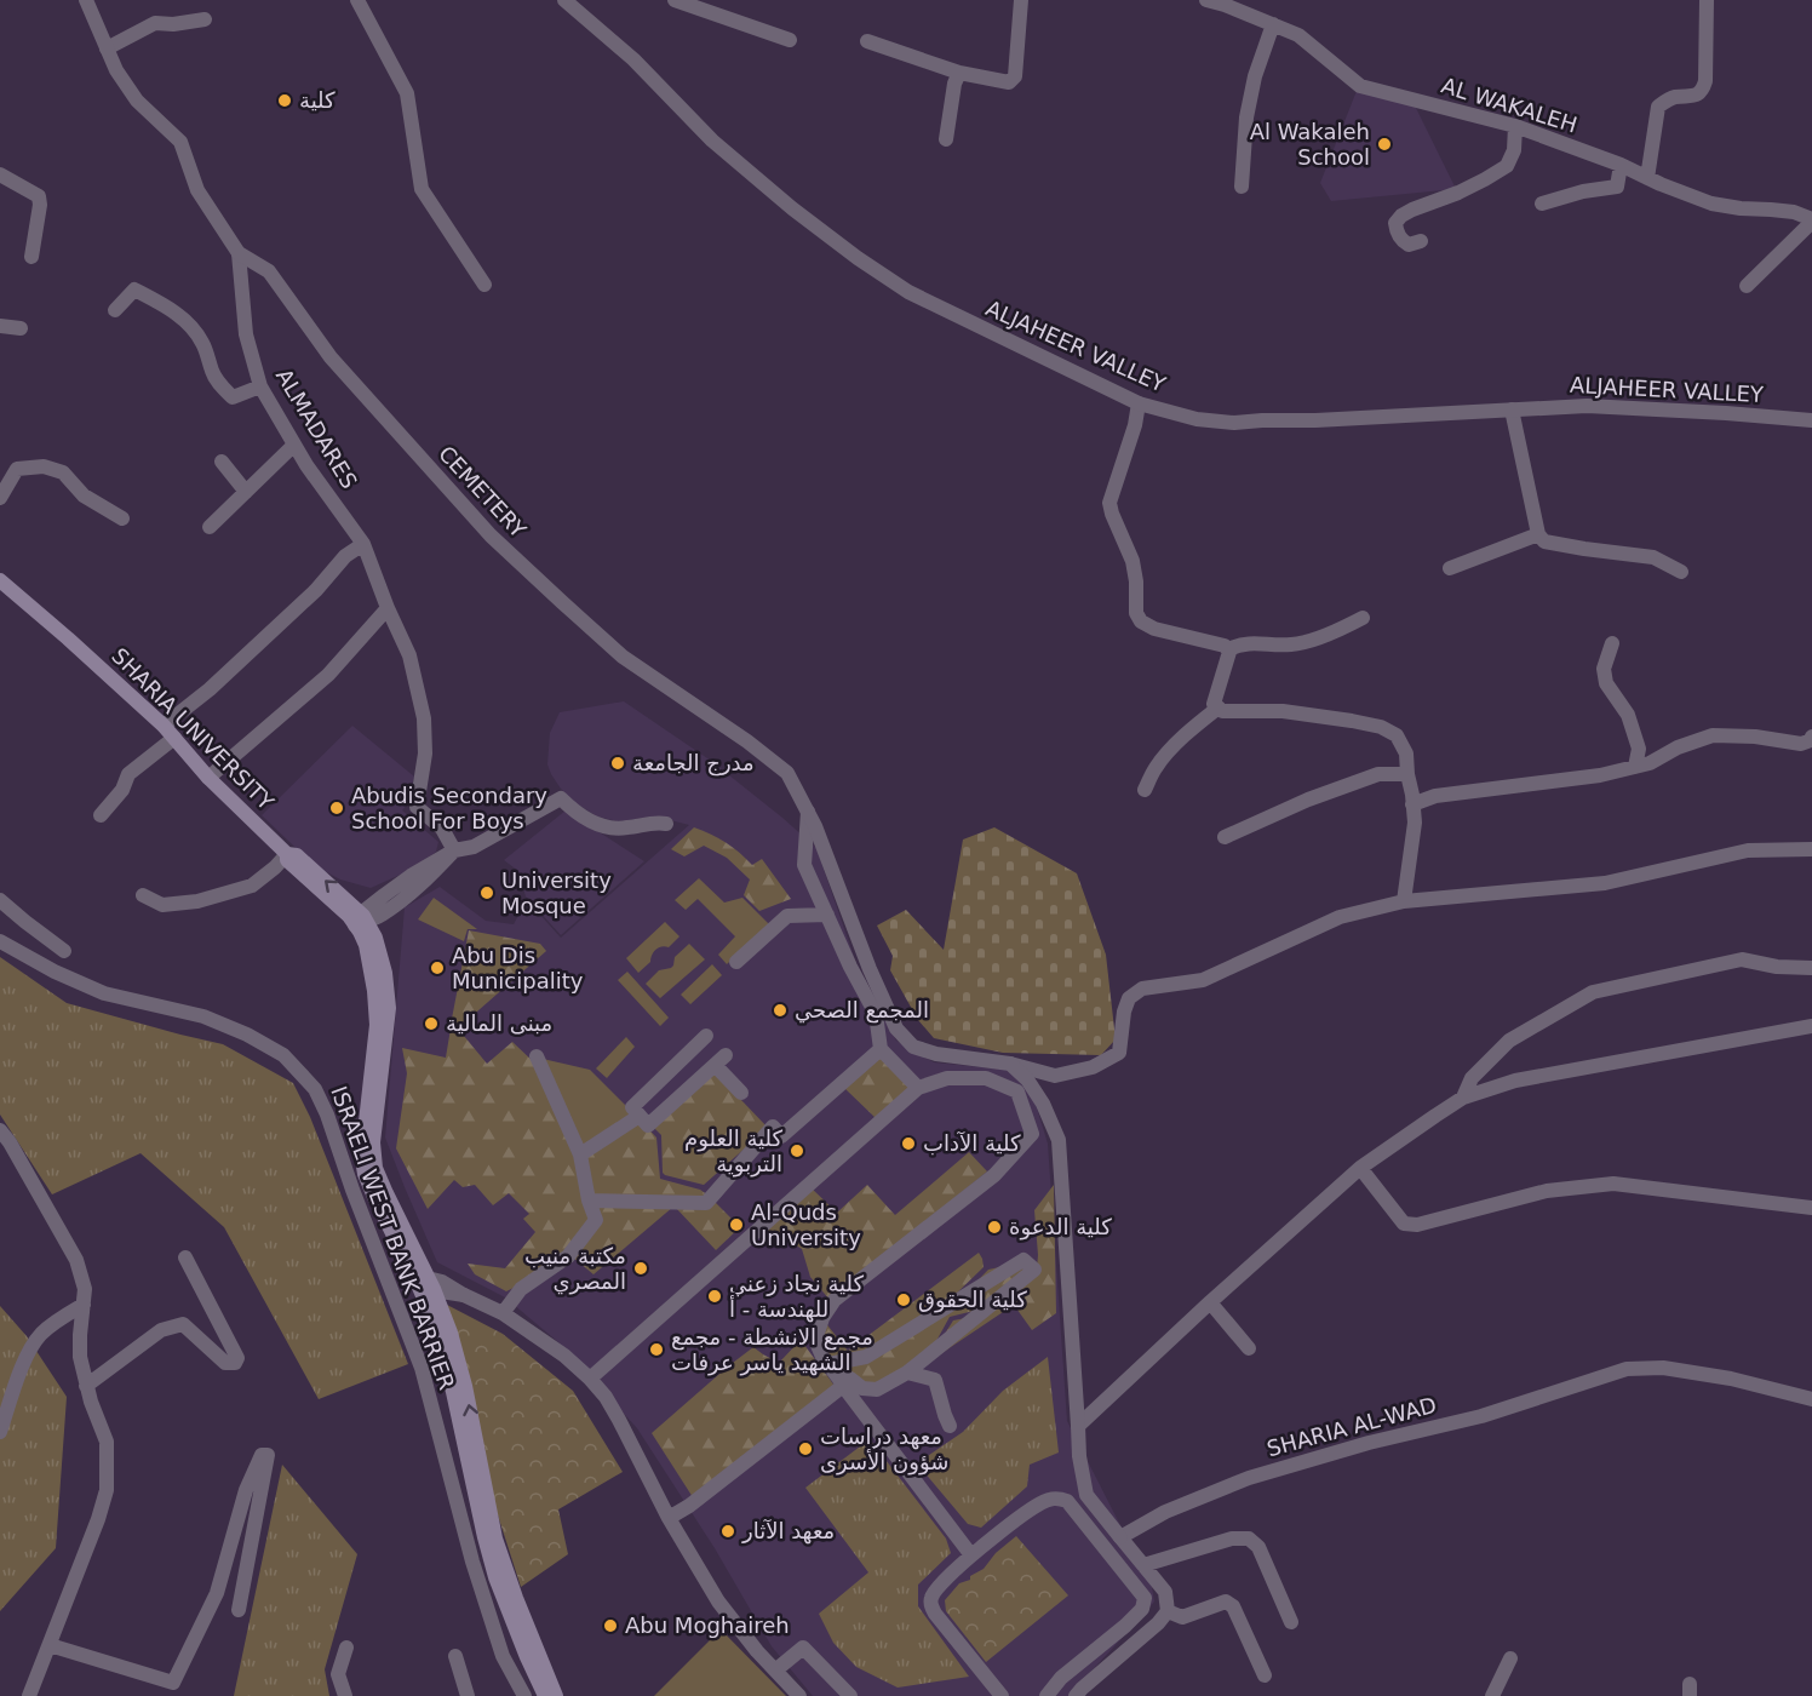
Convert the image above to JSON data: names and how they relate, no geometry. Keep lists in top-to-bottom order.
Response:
{
  "streets": {
    "main road": ["SHARIA UNIVERSITY"],
    "street": [
      "AL WAKALEH",
      "ALJAHEER VALLEY",
      "ALMADARES",
      "CEMETERY",
      "ISRAELI WEST BANK BARRIER",
      "SHARIA AL-WAD"
    ]
  },
  "crossings": [
    ["ALMADARES", "CEMETERY"]
  ],
  "places": [
    "كلية",
    "Al Wakaleh School",
    "مدرج الجامعة",
    "Abudis Secondary School For Boys",
    "University Mosque",
    "Abu Dis Municipality",
    "المجمع الصحي",
    "مبنى المالية",
    "كلية الآداب",
    "كلية العلوم التربوية",
    "Al-Quds University",
    "كلية الدعوة",
    "مكتبة منيب المصري",
    "كلية نجاد زعني للهندسة - أ",
    "كلية الحقوق",
    "مجمع الانشطة - مجمع الشهيد ياسر عرفات",
    "معهد دراسات شؤون الأسرى",
    "معهد الآثار",
    "Abu Moghaireh"
  ]
}
